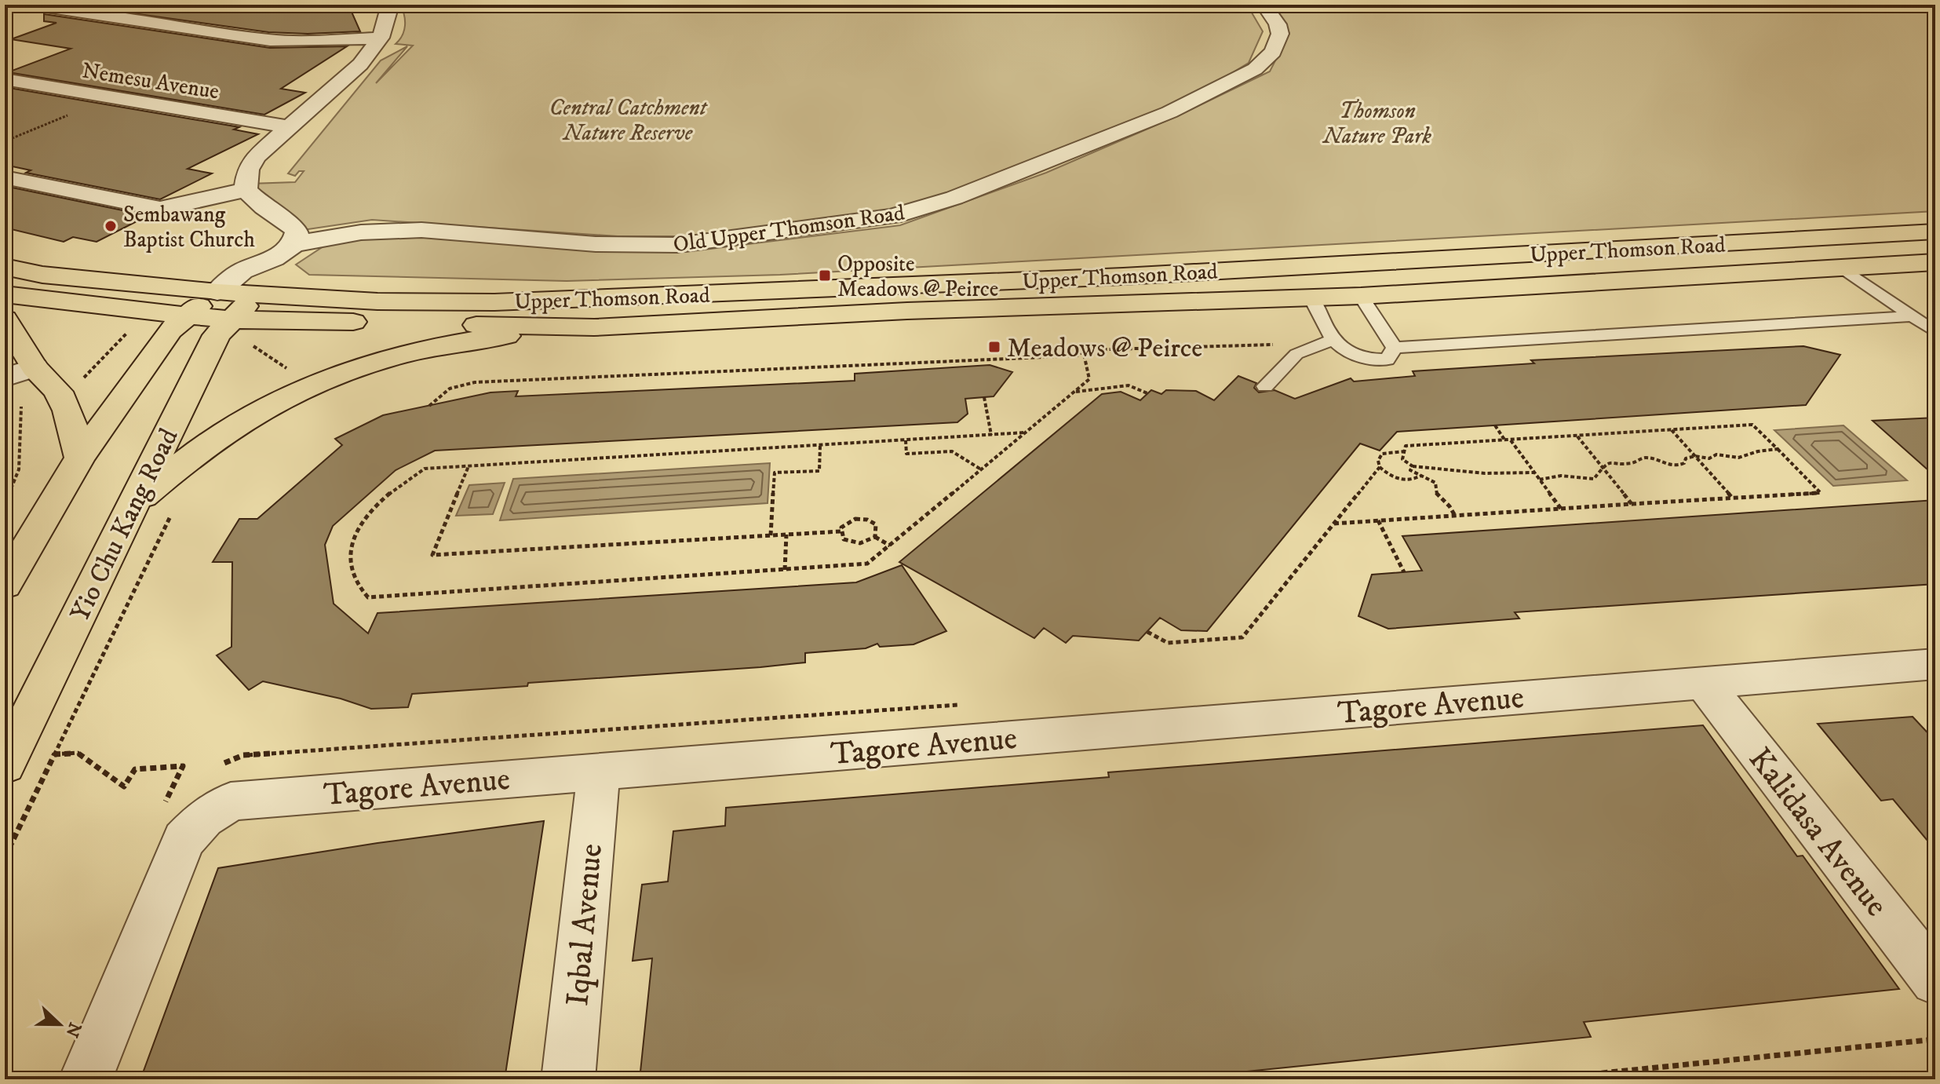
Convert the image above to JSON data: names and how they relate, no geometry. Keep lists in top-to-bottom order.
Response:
{
  "streets": {
    "main road": ["Upper Thomson Road", "Yio Chu Kang Road"],
    "street": [
      "Nemesu Avenue",
      "Old Upper Thomson Road",
      "Tagore Avenue",
      "Kalidasa Avenue",
      "Iqbal Avenue"
    ]
  },
  "crossings": [
    ["Old Upper Thomson Road", "Upper Thomson Road"],
    ["Upper Thomson Road", "Yio Chu Kang Road"],
    ["Tagore Avenue", "Kalidasa Avenue"],
    ["Tagore Avenue", "Iqbal Avenue"]
  ],
  "parks": ["Central Catchment Nature Reserve", "Thomson Nature Park"],
  "places": {
    "other": ["Sembawang Baptist Church"],
    "transit": ["Opposite Meadows @ Peirce", "Meadows @ Peirce"]
  },
  "north": "right"
}
